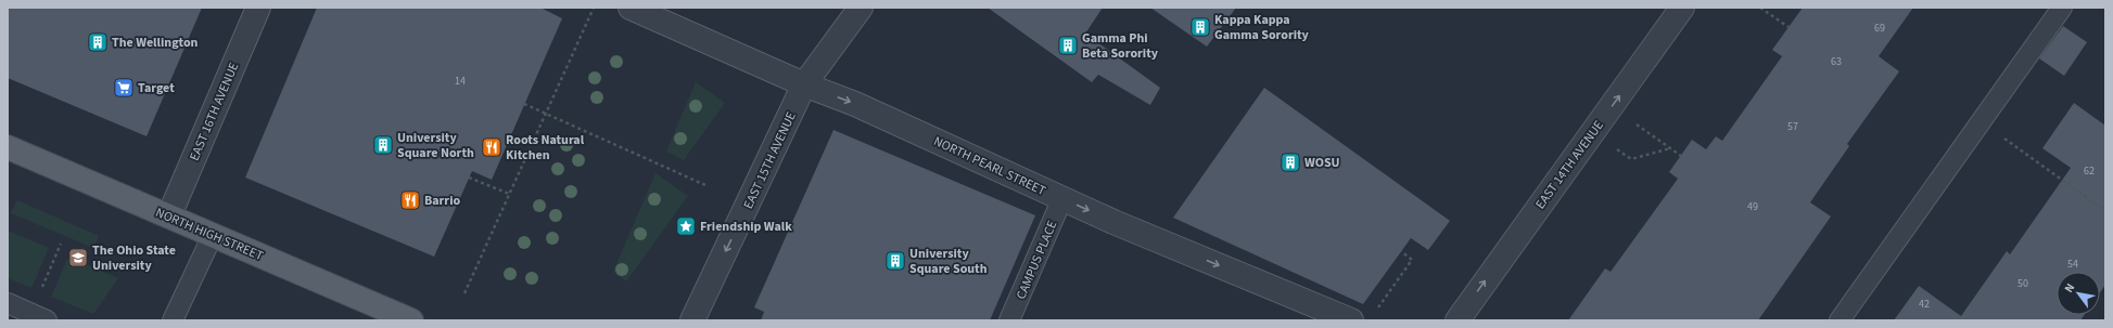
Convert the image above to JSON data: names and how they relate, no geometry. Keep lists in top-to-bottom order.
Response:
{
  "streets": {
    "main road": ["NORTH HIGH STREET"],
    "street": [
      "EAST 16TH AVENUE",
      "EAST 15TH AVENUE",
      "EAST 14TH AVENUE",
      "NORTH PEARL STREET"
    ],
    "lane": ["CAMPUS PLACE"]
  },
  "crossings": [
    ["EAST 16TH AVENUE", "NORTH HIGH STREET"],
    ["EAST 15TH AVENUE", "NORTH PEARL STREET"],
    ["NORTH PEARL STREET", "CAMPUS PLACE"]
  ],
  "one_way": ["EAST 15TH AVENUE", "EAST 14TH AVENUE", "NORTH PEARL STREET"],
  "places": {
    "building": [
      "Kappa Kappa Gamma Sorority",
      "The Wellington",
      "Gamma Phi Beta Sorority",
      "University Square North",
      "WOSU",
      "University Square South"
    ],
    "supermarket": ["Target"],
    "restaurant": ["Roots Natural Kitchen", "Barrio"],
    "place": ["Friendship Walk"],
    "school or university": ["The Ohio State University"]
  },
  "house_numbers": [
    "69",
    "63",
    "14",
    "57",
    "62",
    "49",
    "54",
    "50",
    "42"
  ],
  "north": "top left"
}
